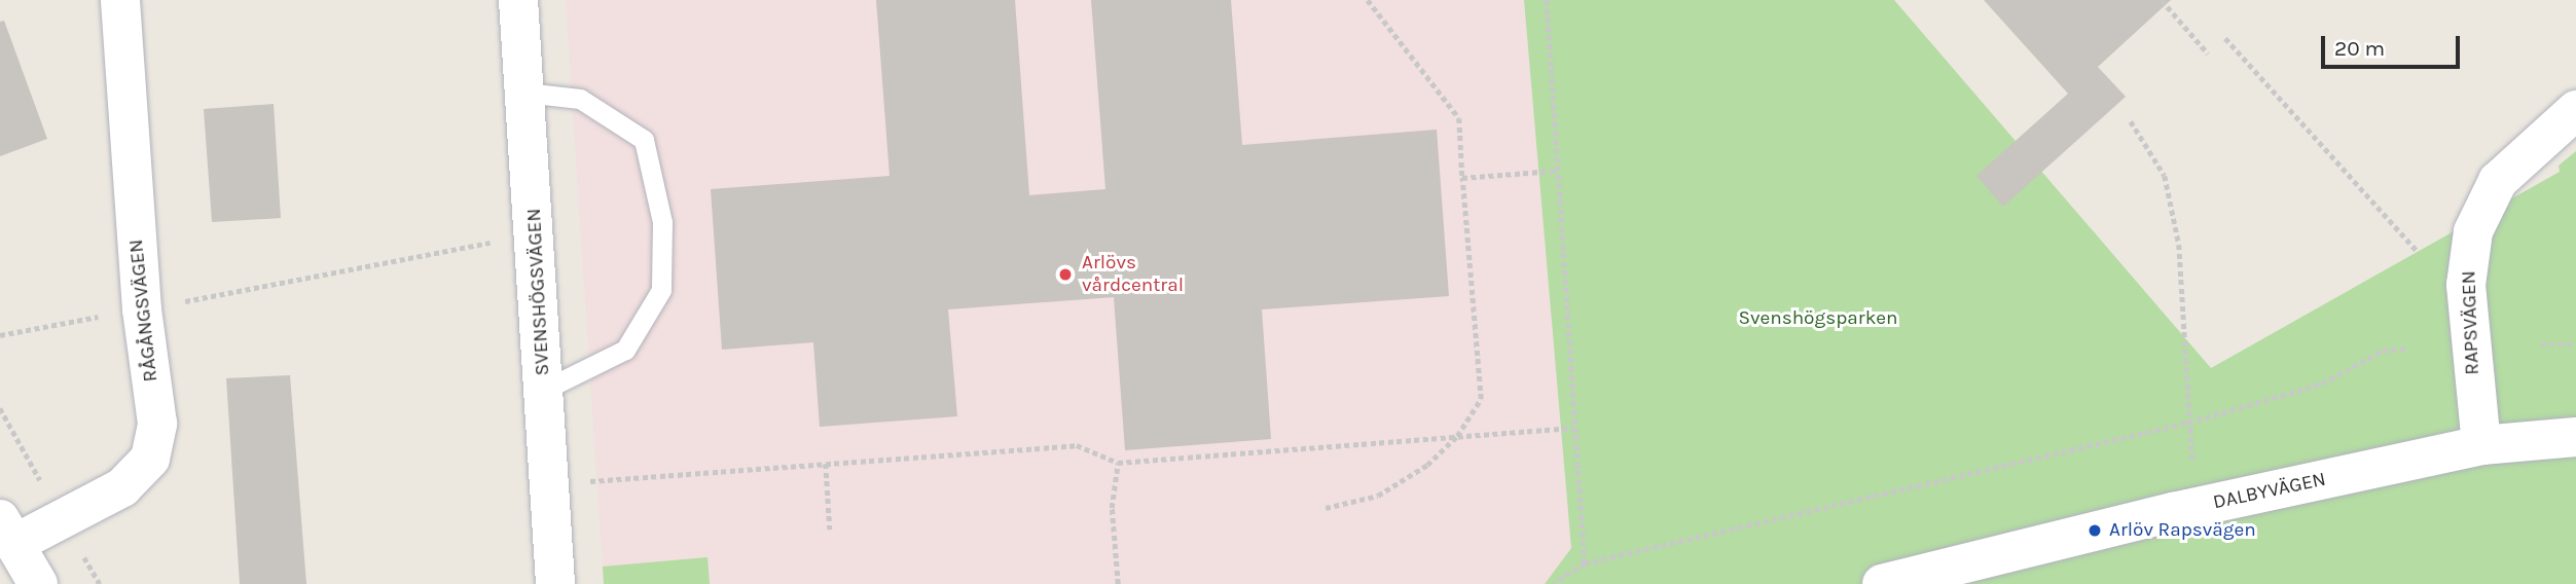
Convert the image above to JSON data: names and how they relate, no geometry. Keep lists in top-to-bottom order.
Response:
{
  "streets": {
    "street": [
      "SVENSHÖGSVÄGEN",
      "RÅGÅNGSVÄGEN",
      "RAPSVÄGEN",
      "DALBYVÄGEN"
    ]
  },
  "crossings": [
    ["RAPSVÄGEN", "DALBYVÄGEN"]
  ],
  "parks": ["Svenshögsparken"],
  "places": ["Arlövs vårdcentral", "Arlöv Rapsvägen"],
  "scale_bar": "20 m"
}
